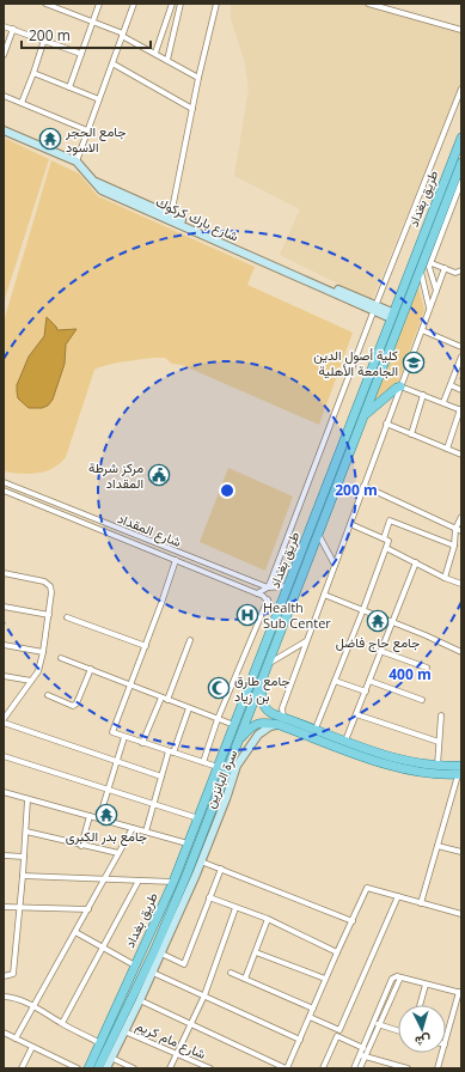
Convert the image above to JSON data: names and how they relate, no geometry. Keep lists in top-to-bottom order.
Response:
{
  "streets": {
    "main road": ["طريق بغداد", "شارع بارك كركوك", "سرة البانزين"],
    "street": ["شارع المقداد", "شارع مام كريم"]
  },
  "crossings": [
    ["طريق بغداد", "شارع المقداد"],
    ["طريق بغداد", "سرة البانزين"]
  ],
  "places": {
    "temple": ["جامع الحجر الاسود", "جامع حاج فاضل", "جامع بدر الكبرى"],
    "school or university": ["كلية أصول الدين الجامعة الأهلية"],
    "public building": ["مركز شرطة المقداد"],
    "hospital": ["Health Sub Center"],
    "mosque": ["جامع طارق بن زياد"]
  },
  "scale_bar": "200 m",
  "north": "bottom",
  "rings": ["200 m", "400 m"]
}
